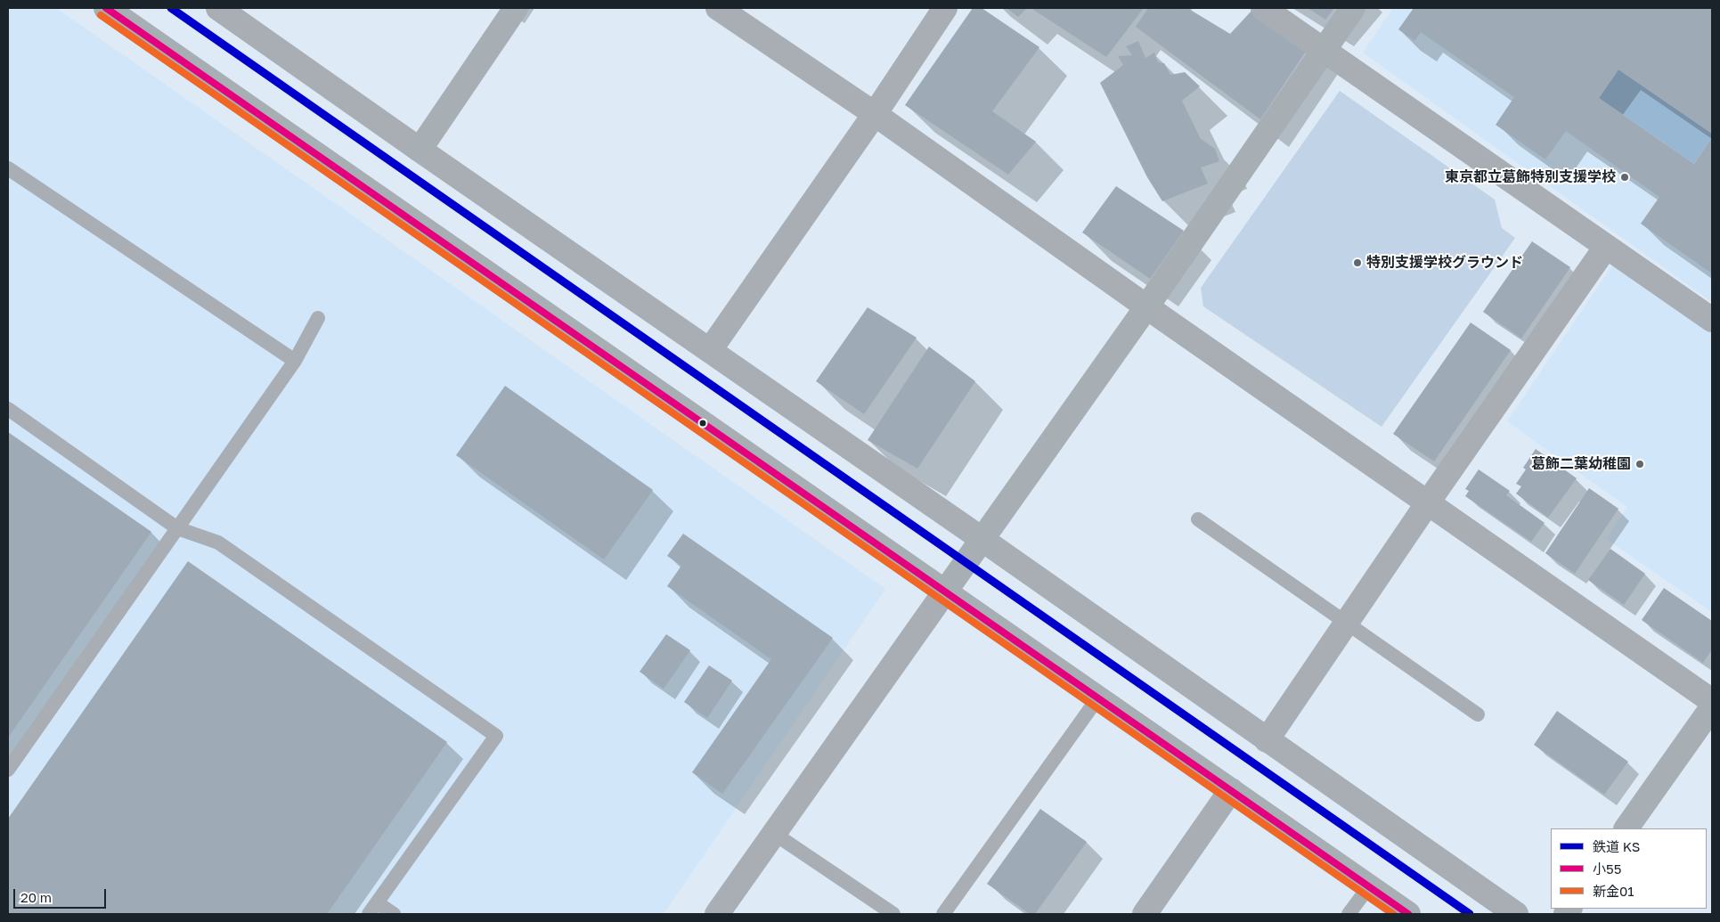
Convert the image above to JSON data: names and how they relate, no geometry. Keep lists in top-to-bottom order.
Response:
{
  "places": ["東京都立葛飾特別支援学校", "特別支援学校グラウンド", "葛飾二葉幼稚園"],
  "lines": ["rail line KS", "transit line 小55", "transit line 新金01"],
  "legend": ["鉄道 KS", "小55", "新金01"],
  "scale_bar": "20 m"
}
